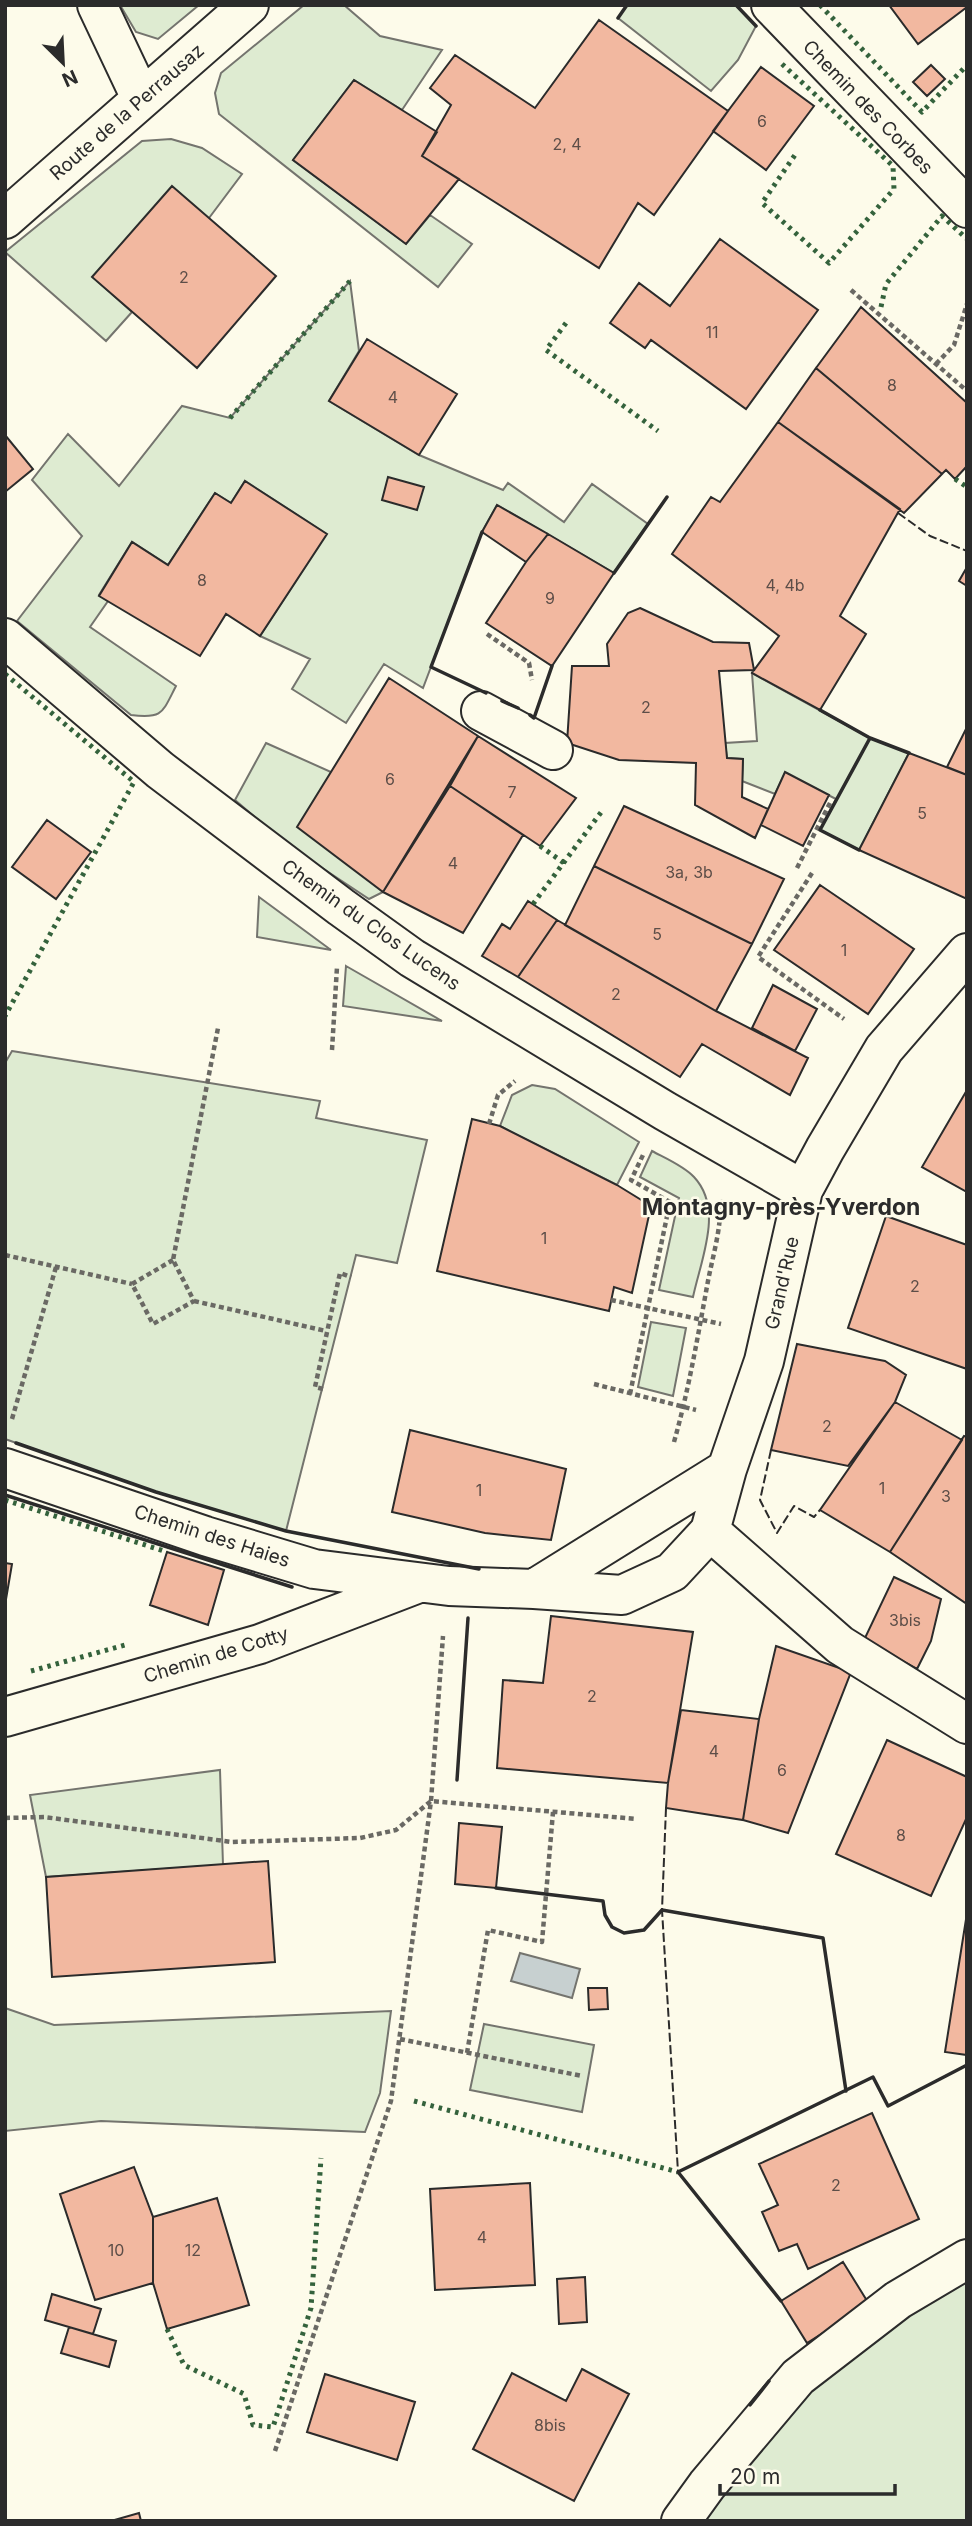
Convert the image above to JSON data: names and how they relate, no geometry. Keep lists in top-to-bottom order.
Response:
{
  "streets": {
    "street": [
      "Chemin des Corbes",
      "Route de la Perrausaz",
      "Chemin du Clos Lucens",
      "Grand'Rue",
      "Chemin des Haies",
      "Chemin de Cotty"
    ]
  },
  "crossings": [
    ["Chemin du Clos Lucens", "Grand'Rue"],
    ["Grand'Rue", "Chemin des Haies"],
    ["Chemin des Haies", "Chemin de Cotty"]
  ],
  "districts": ["Montagny-près-Yverdon"],
  "house_numbers": [
    "6",
    "2, 4",
    "2",
    "11",
    "8",
    "4",
    "8",
    "4, 4b",
    "9",
    "2",
    "6",
    "7",
    "5",
    "4",
    "3a, 3b",
    "5",
    "1",
    "2",
    "1",
    "2",
    "2",
    "1",
    "1",
    "3",
    "3bis",
    "2",
    "4",
    "6",
    "8",
    "2",
    "4",
    "10",
    "12",
    "8bis"
  ],
  "scale_bar": "20 m",
  "north": "bottom right"
}
